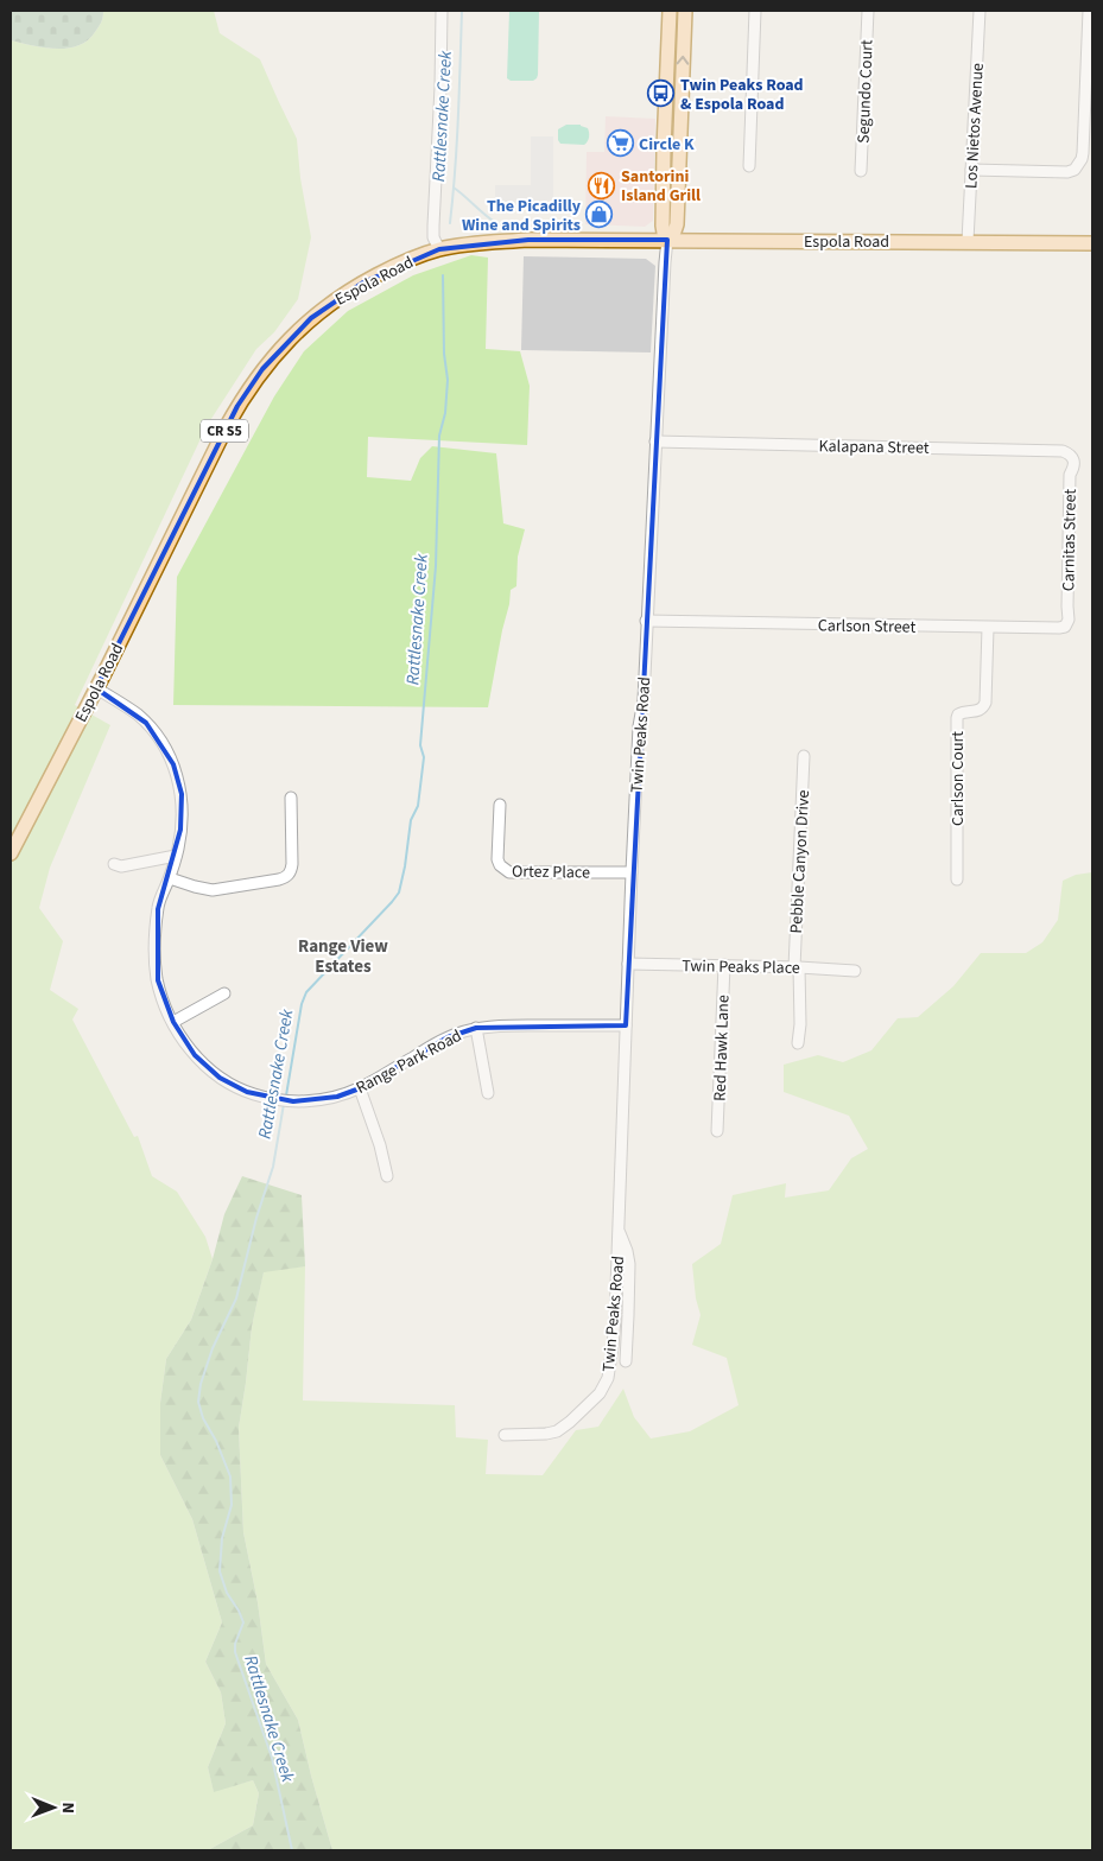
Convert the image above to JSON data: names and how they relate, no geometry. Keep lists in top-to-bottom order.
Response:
{
  "streets": {
    "main road": ["Espola Road", "CR S5", "Twin Peaks Road"],
    "street": [
      "Segundo Court",
      "Los Nietos Avenue",
      "Kalapana Street",
      "Carnitas Street",
      "Carlson Street",
      "Carlson Court",
      "Pebble Canyon Drive",
      "Ortez Place",
      "Twin Peaks Place",
      "Red Hawk Lane",
      "Range Park Road"
    ]
  },
  "crossings": [
    ["Los Nietos Avenue", "Espola Road"],
    ["Espola Road", "Twin Peaks Road"],
    ["Espola Road", "Range Park Road"],
    ["Kalapana Street", "Carnitas Street"],
    ["Kalapana Street", "Twin Peaks Road"],
    ["Carnitas Street", "Carlson Street"],
    ["Carlson Street", "Twin Peaks Road"],
    ["Carlson Street", "Carlson Court"],
    ["Twin Peaks Road", "Ortez Place"],
    ["Twin Peaks Road", "Twin Peaks Place"],
    ["Twin Peaks Road", "Range Park Road"],
    ["Pebble Canyon Drive", "Twin Peaks Place"],
    ["Twin Peaks Place", "Red Hawk Lane"]
  ],
  "districts": ["Range View Estates"],
  "water": ["Rattlesnake Creek"],
  "places": {
    "bus stop": ["Twin Peaks Road & Espola Road"],
    "supermarket": ["Circle K"],
    "restaurant": ["Santorini Island Grill"],
    "shop": ["The Picadilly Wine and Spirits"]
  },
  "north": "right"
}
